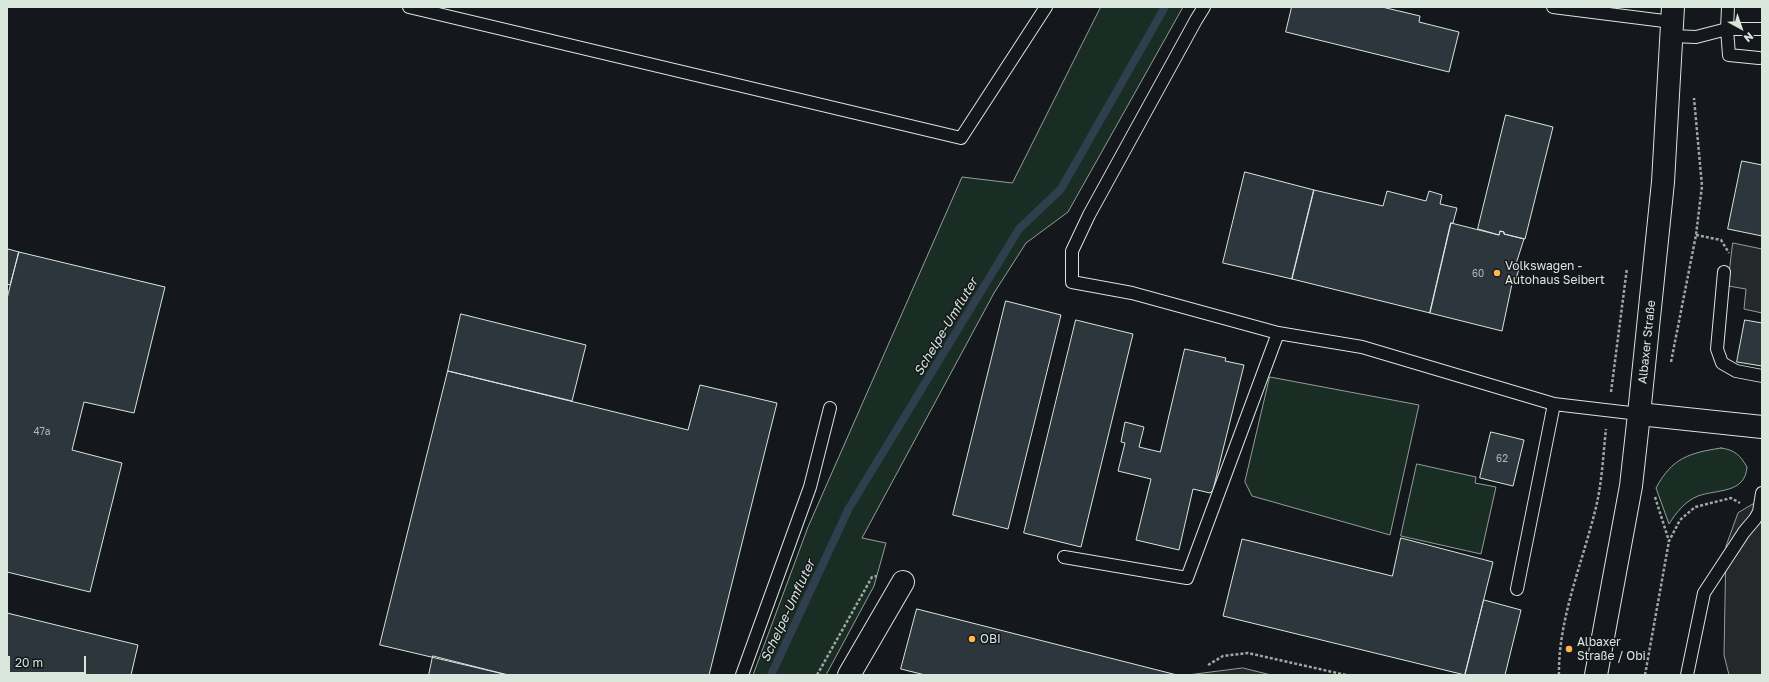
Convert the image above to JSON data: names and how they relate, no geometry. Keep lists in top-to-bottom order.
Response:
{
  "streets": {
    "main road": ["Albaxer Straße"]
  },
  "water": ["Schelpe-Umfluter"],
  "places": ["Volkswagen - Autohaus Seibert", "OBI", "Albaxer Straße / Obi"],
  "house_numbers": ["60", "47a", "62"],
  "scale_bar": "20 m",
  "north": "bottom right"
}
